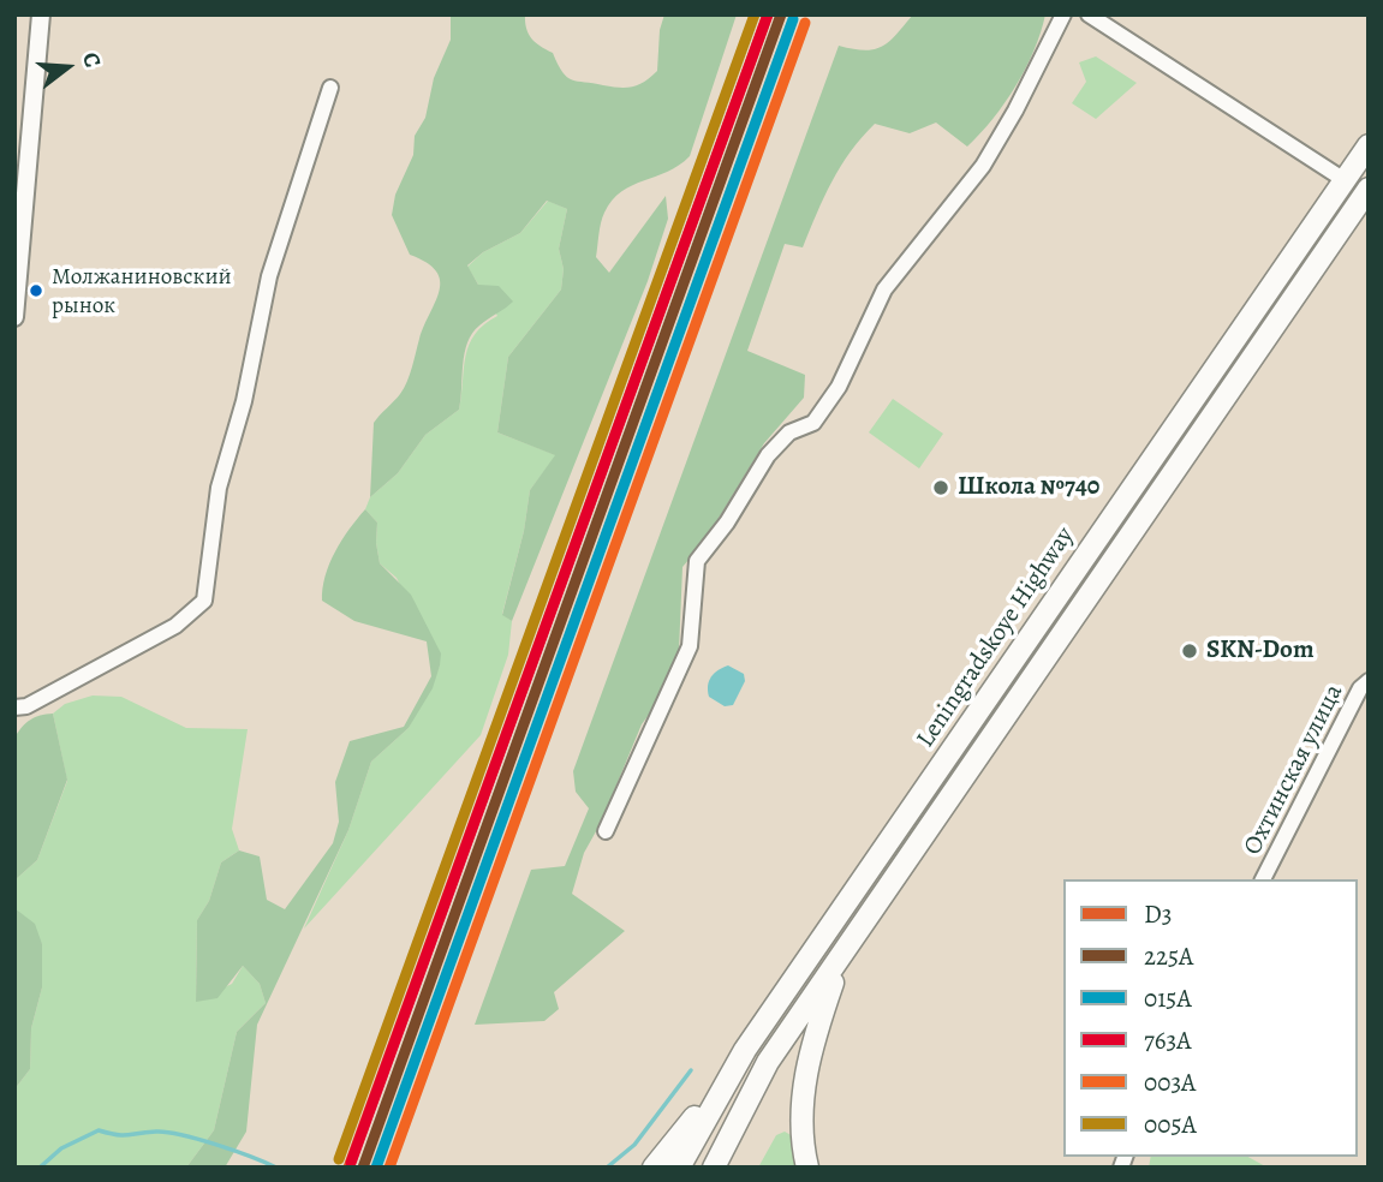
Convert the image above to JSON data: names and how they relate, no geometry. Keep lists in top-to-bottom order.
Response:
{
  "streets": {
    "highway": ["Leningradskoye Highway"],
    "street": ["Охтинская улица"]
  },
  "places": ["Молжаниновский рынок", "Школа №740", "SKN-Dom"],
  "lines": [
    "transit line D3",
    "transit line 225А",
    "transit line 763А",
    "transit line 005А",
    "transit line 015А",
    "transit line 003А"
  ],
  "legend": [
    "D3",
    "225А",
    "015А",
    "763А",
    "003А",
    "005А"
  ],
  "north": "right"
}
